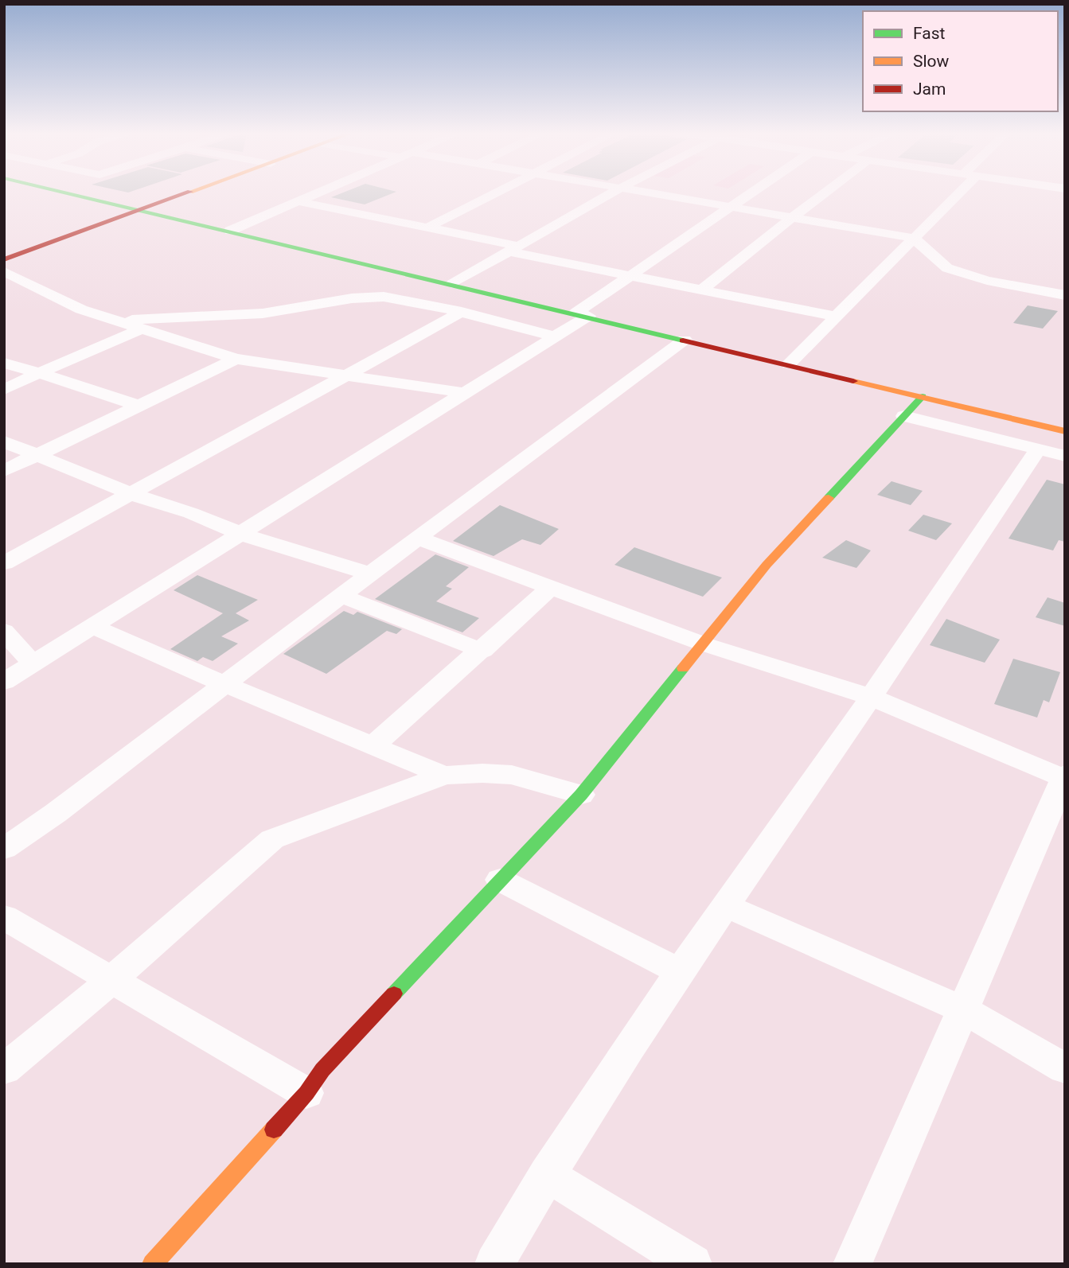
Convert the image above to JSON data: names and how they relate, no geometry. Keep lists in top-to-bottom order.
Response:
{
  "legend": ["Fast", "Slow", "Jam"]
}
